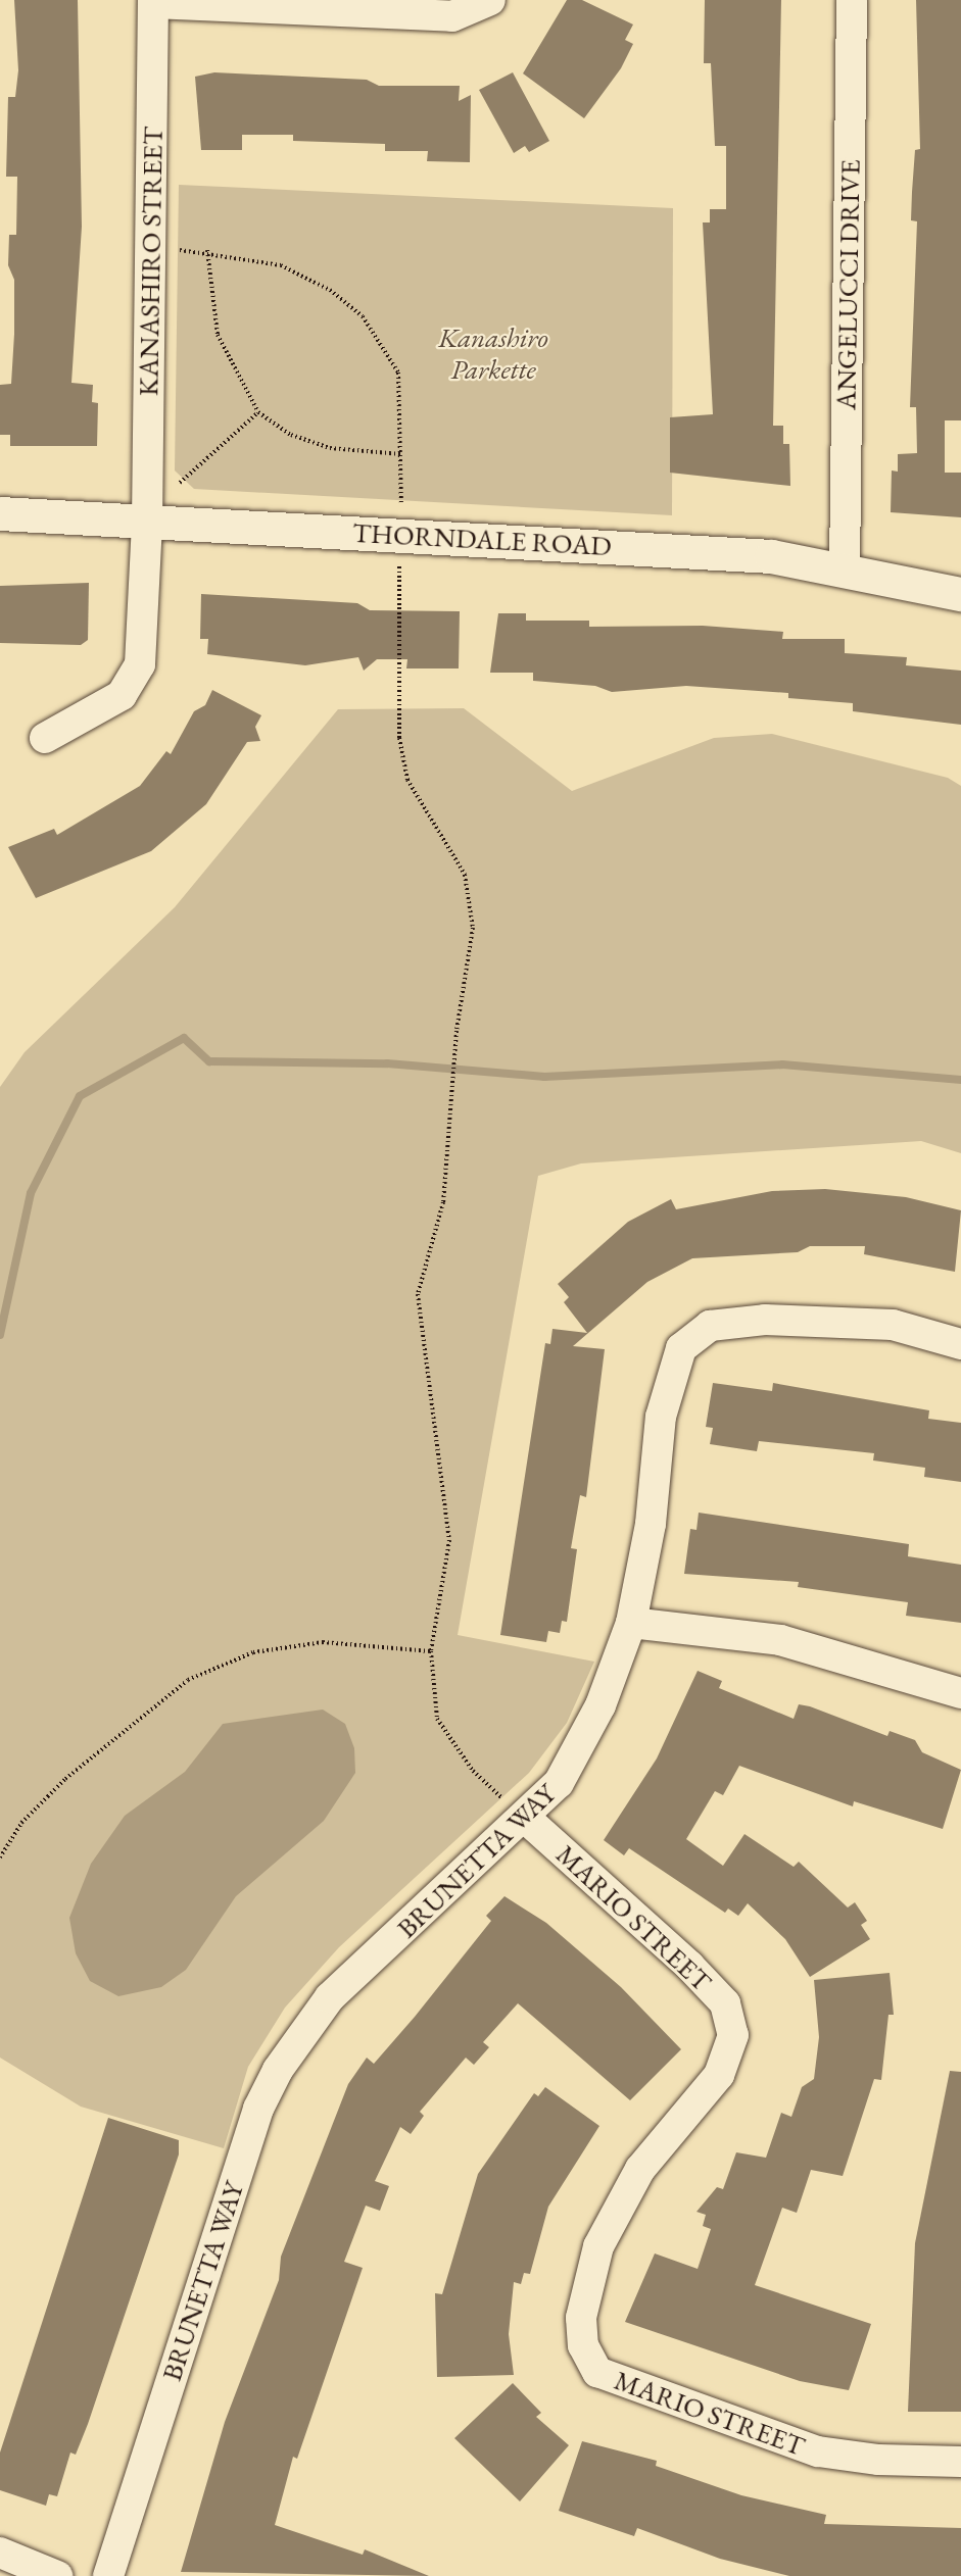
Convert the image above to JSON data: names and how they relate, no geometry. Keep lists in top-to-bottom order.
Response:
{
  "streets": {
    "street": [
      "KANASHIRO STREET",
      "ANGELUCCI DRIVE",
      "THORNDALE ROAD",
      "BRUNETTA WAY",
      "MARIO STREET"
    ]
  },
  "crossings": [
    ["KANASHIRO STREET", "THORNDALE ROAD"],
    ["ANGELUCCI DRIVE", "THORNDALE ROAD"],
    ["BRUNETTA WAY", "MARIO STREET"]
  ],
  "parks": ["Kanashiro Parkette"]
}
